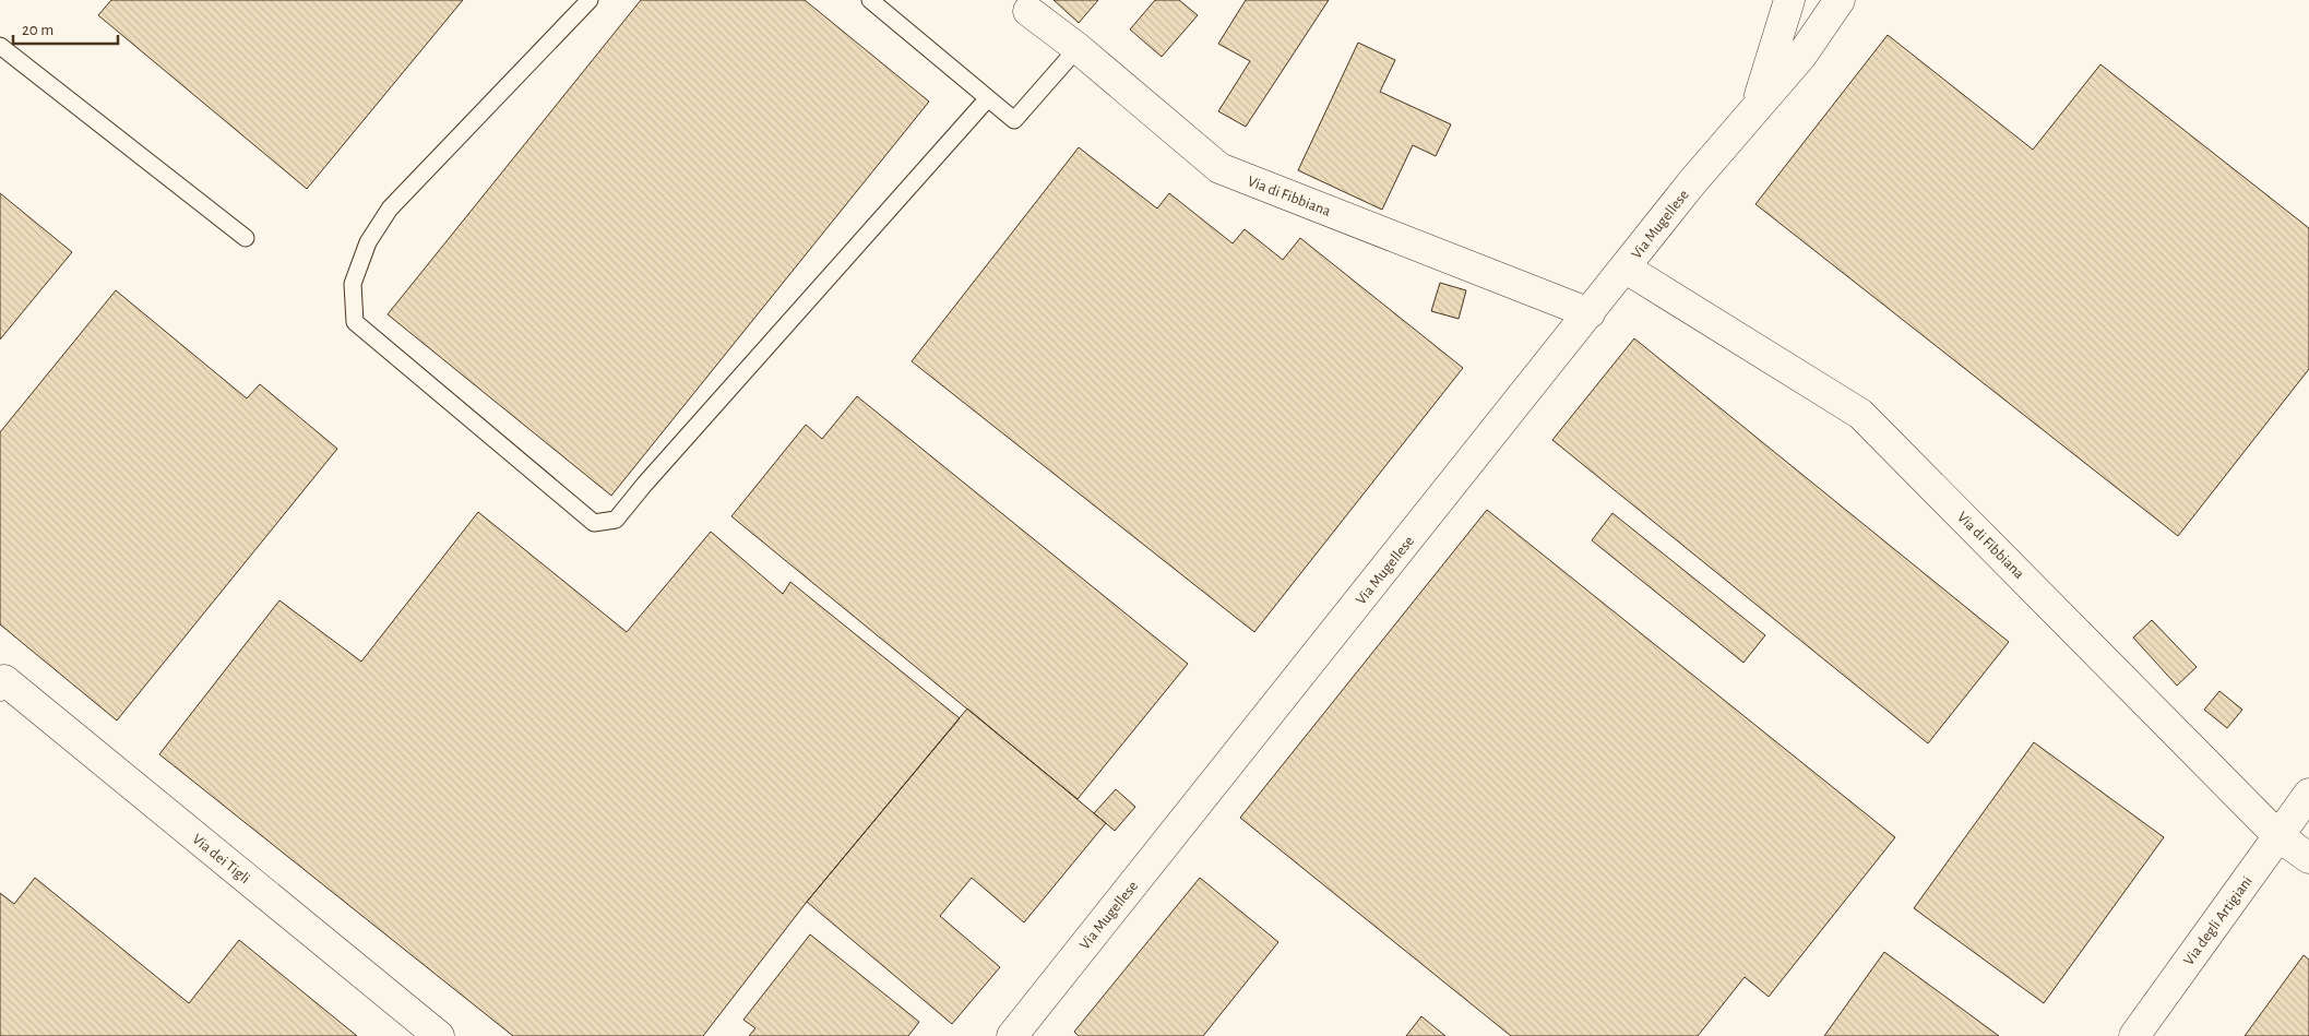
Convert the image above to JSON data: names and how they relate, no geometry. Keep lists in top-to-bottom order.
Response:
{
  "streets": {
    "street": [
      "Via di Fibbiana",
      "Via Mugellese",
      "Via dei Tigli",
      "Via degli Artigiani"
    ]
  },
  "crossings": [
    ["Via di Fibbiana", "Via Mugellese"],
    ["Via di Fibbiana", "Via degli Artigiani"]
  ],
  "scale_bar": "20 m"
}
